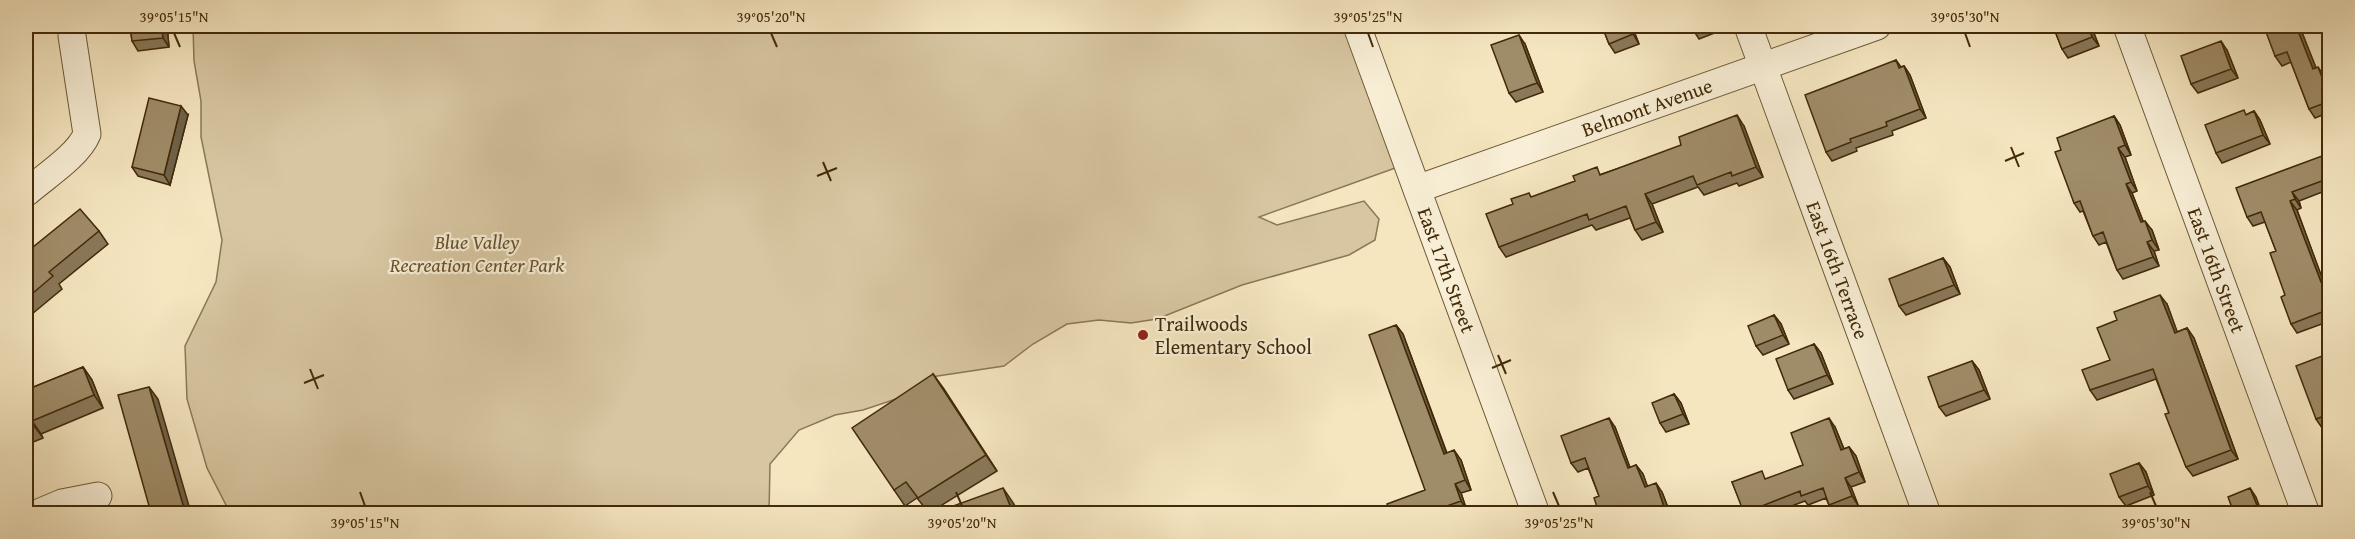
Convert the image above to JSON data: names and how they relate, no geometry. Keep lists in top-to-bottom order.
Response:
{
  "streets": {
    "street": [
      "Belmont Avenue",
      "East 16th Terrace",
      "East 17th Street",
      "East 16th Street"
    ]
  },
  "crossings": [
    ["Belmont Avenue", "East 16th Terrace"],
    ["Belmont Avenue", "East 17th Street"]
  ],
  "parks": ["Blue Valley Recreation Center Park"],
  "places": ["Trailwoods Elementary School"],
  "coordinates": [
    "39°05'15\"N",
    "39°05'20\"N",
    "39°05'25\"N",
    "39°05'30\"N"
  ]
}
